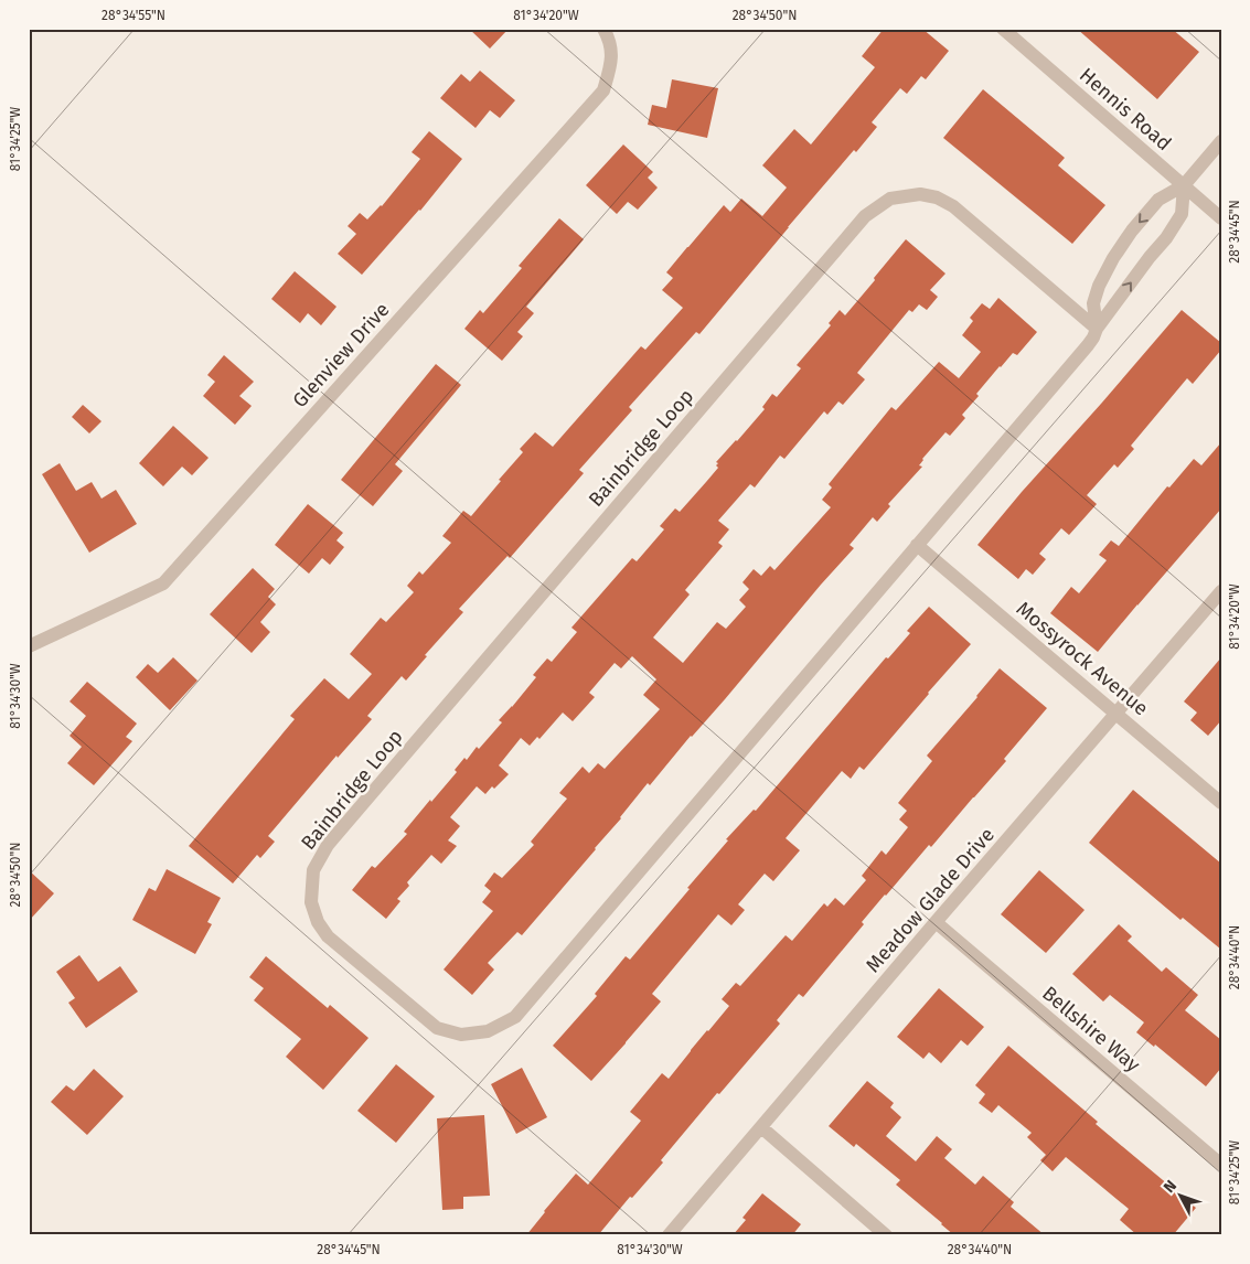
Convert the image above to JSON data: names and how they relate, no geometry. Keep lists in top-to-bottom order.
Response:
{
  "streets": {
    "street": [
      "Hennis Road",
      "Glenview Drive",
      "Bainbridge Loop",
      "Mossyrock Avenue",
      "Meadow Glade Drive",
      "Bellshire Way"
    ]
  },
  "crossings": [
    ["Hennis Road", "Bainbridge Loop"],
    ["Bainbridge Loop", "Mossyrock Avenue"],
    ["Mossyrock Avenue", "Meadow Glade Drive"],
    ["Meadow Glade Drive", "Bellshire Way"]
  ],
  "north": "top left",
  "coordinates": [
    "28°34'55\"N",
    "81°34'20\"W",
    "28°34'50\"N",
    "81°34'25\"W",
    "28°34'45\"N",
    "81°34'30\"W",
    "28°34'40\"N"
  ]
}
